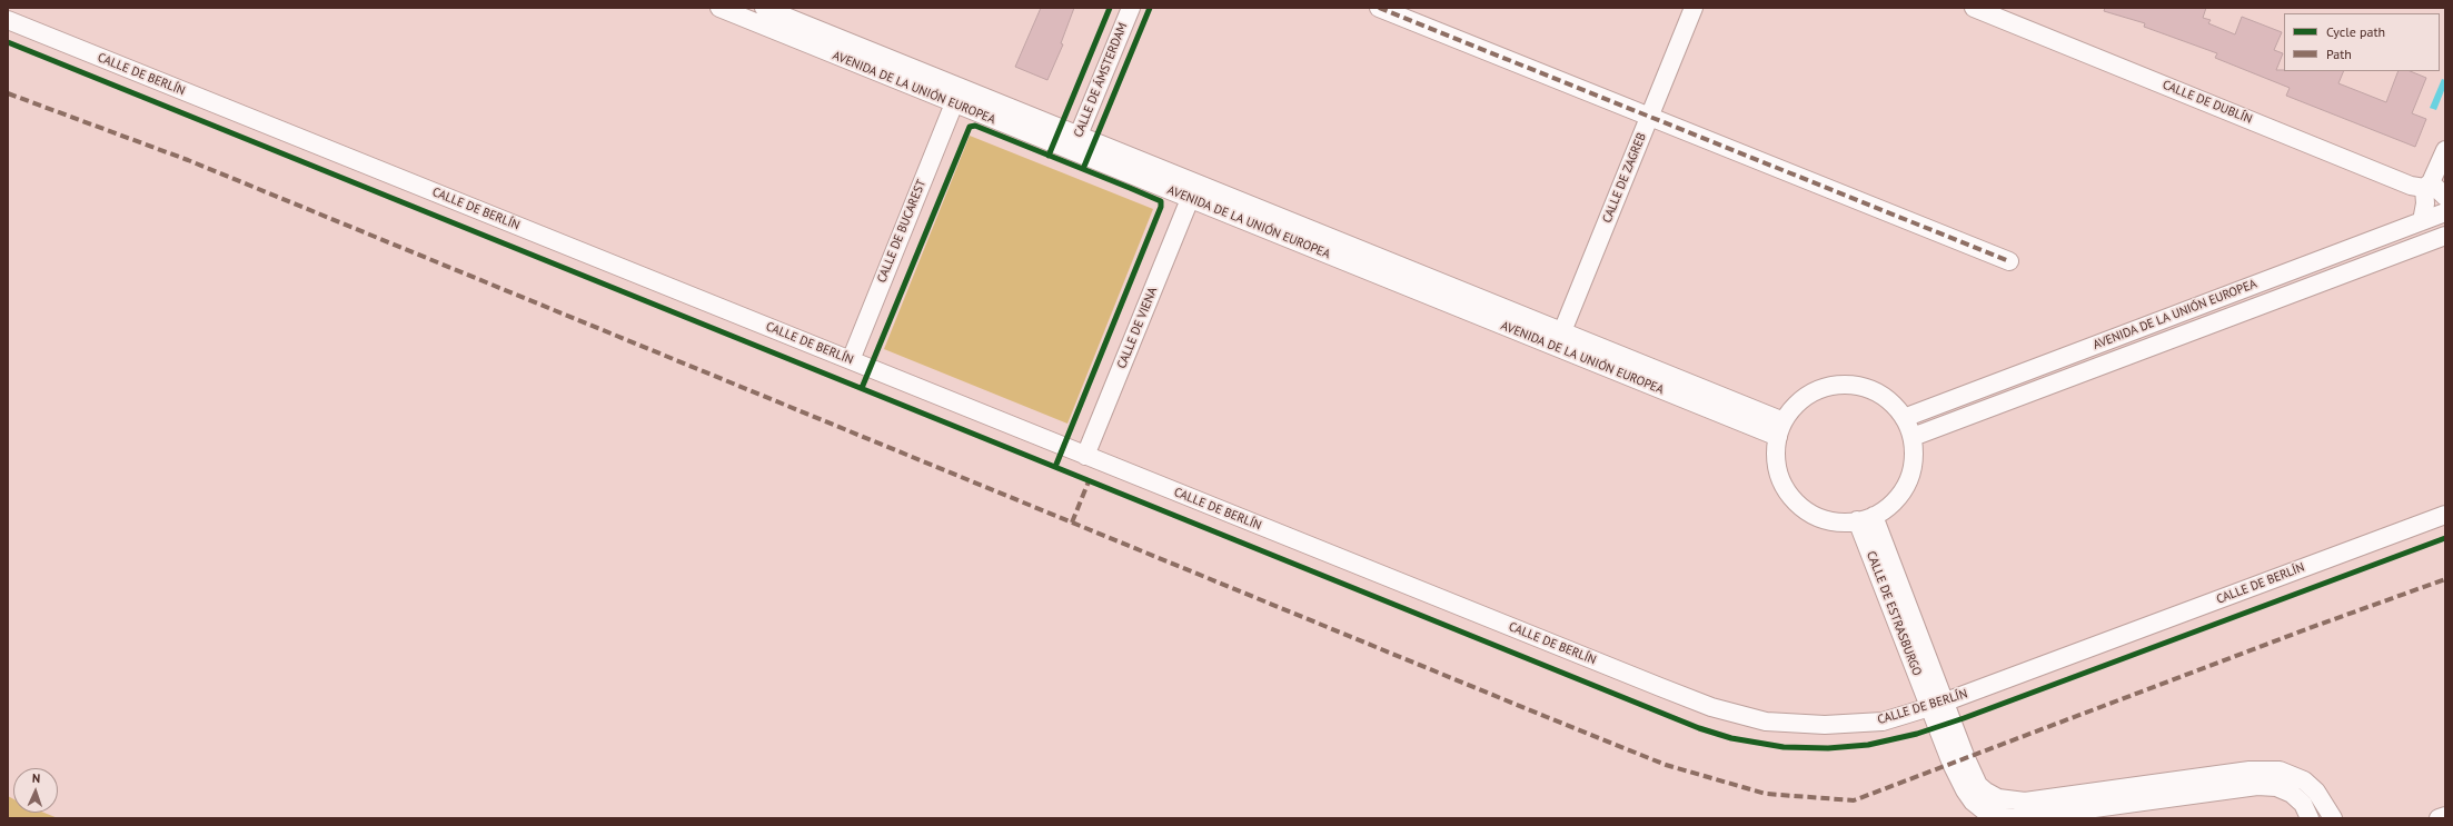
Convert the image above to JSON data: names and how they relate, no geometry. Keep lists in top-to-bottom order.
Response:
{
  "streets": {
    "street": [
      "CALLE DE BERLÍN",
      "CALLE DE ÁMSTERDAM",
      "AVENIDA DE LA UNIÓN EUROPEA",
      "CALLE DE DUBLÍN",
      "CALLE DE ZAGREB",
      "CALLE DE BUCAREST",
      "CALLE DE VIENA",
      "CALLE DE ESTRASBURGO"
    ]
  },
  "crossings": [
    ["CALLE DE BERLÍN", "CALLE DE BUCAREST"],
    ["CALLE DE BERLÍN", "CALLE DE VIENA"],
    ["CALLE DE BERLÍN", "CALLE DE ESTRASBURGO"],
    ["CALLE DE ÁMSTERDAM", "AVENIDA DE LA UNIÓN EUROPEA"],
    ["AVENIDA DE LA UNIÓN EUROPEA", "CALLE DE ZAGREB"],
    ["AVENIDA DE LA UNIÓN EUROPEA", "CALLE DE BUCAREST"],
    ["AVENIDA DE LA UNIÓN EUROPEA", "CALLE DE VIENA"],
    ["AVENIDA DE LA UNIÓN EUROPEA", "CALLE DE ESTRASBURGO"]
  ],
  "legend": ["Cycle path", "Path"],
  "north": "top"
}
